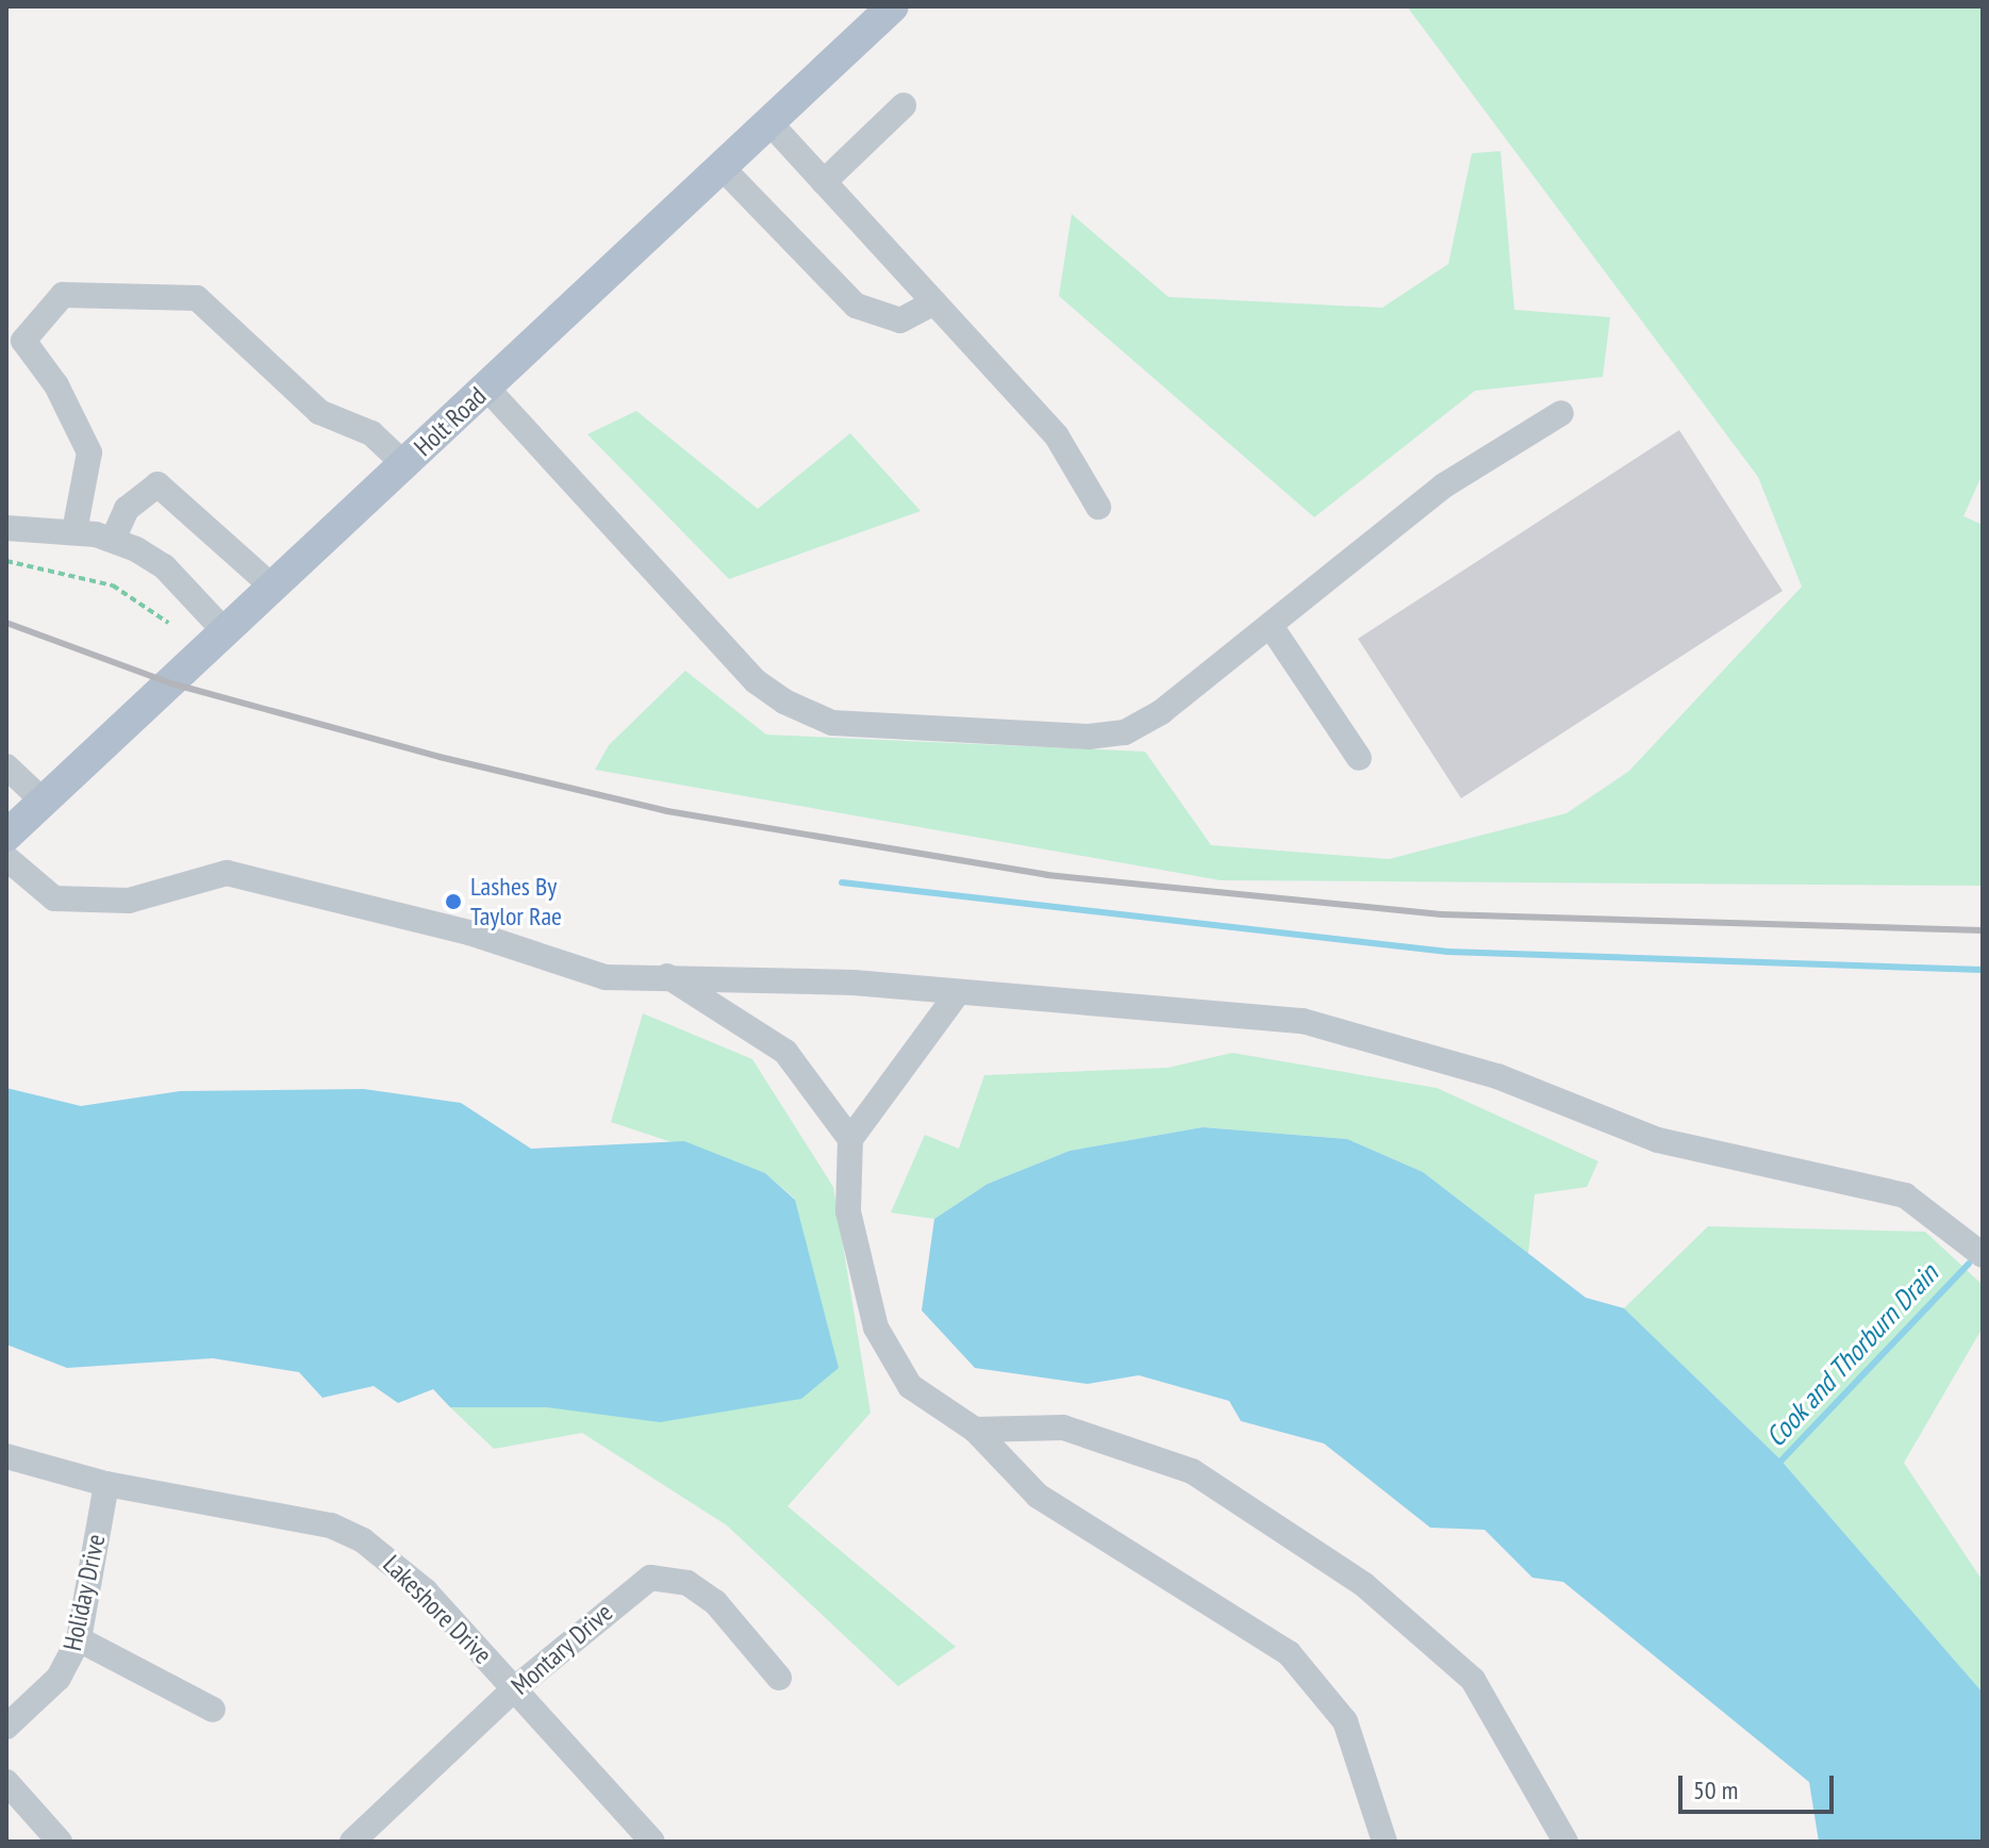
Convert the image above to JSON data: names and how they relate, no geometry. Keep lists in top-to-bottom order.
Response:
{
  "streets": {
    "main road": ["Holt Road"],
    "street": ["Holiday Drive", "Lakeshore Drive", "Montary Drive"]
  },
  "crossings": [
    ["Holiday Drive", "Lakeshore Drive"],
    ["Lakeshore Drive", "Montary Drive"]
  ],
  "water": ["Cook and Thorburn Drain"],
  "places": ["Lashes By Taylor Rae"],
  "scale_bar": "50 m"
}
